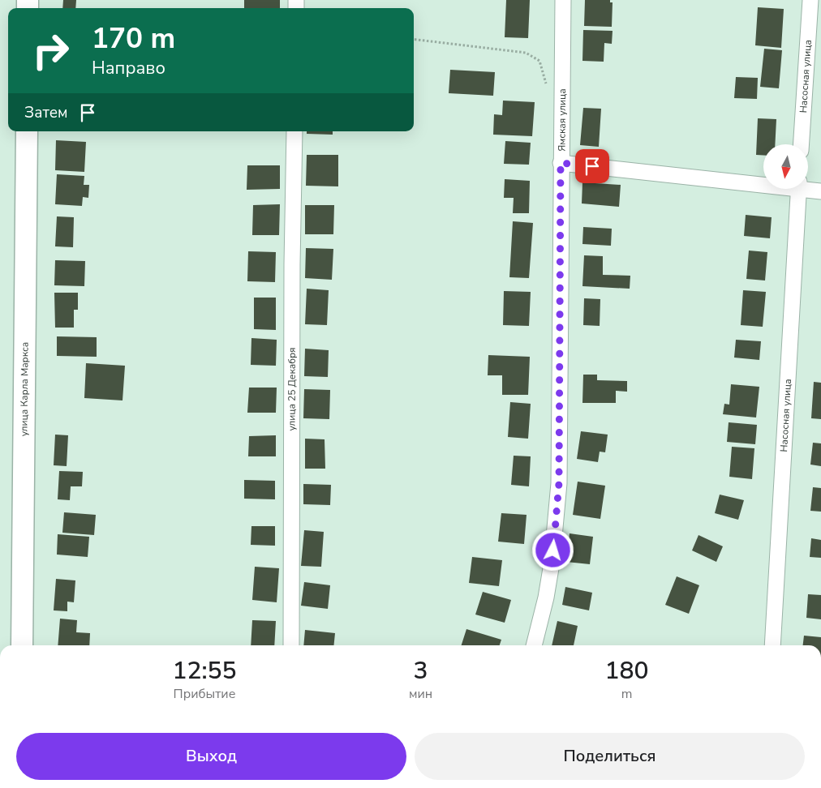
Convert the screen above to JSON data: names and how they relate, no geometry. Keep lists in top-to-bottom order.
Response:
{
  "streets": {
    "street": [
      "Насосная улица",
      "Ямская улица",
      "улица Карла Маркса",
      "улица 25 Декабря"
    ]
  },
  "north": "bottom",
  "page": {
    "turn": ["170 m", "Направо"],
    "then": "Затем",
    "eta": [
      "12:55",
      "Прибытие",
      "3",
      "мин",
      "180",
      "m"
    ],
    "buttons": ["Выход", "Поделиться"]
  }
}
